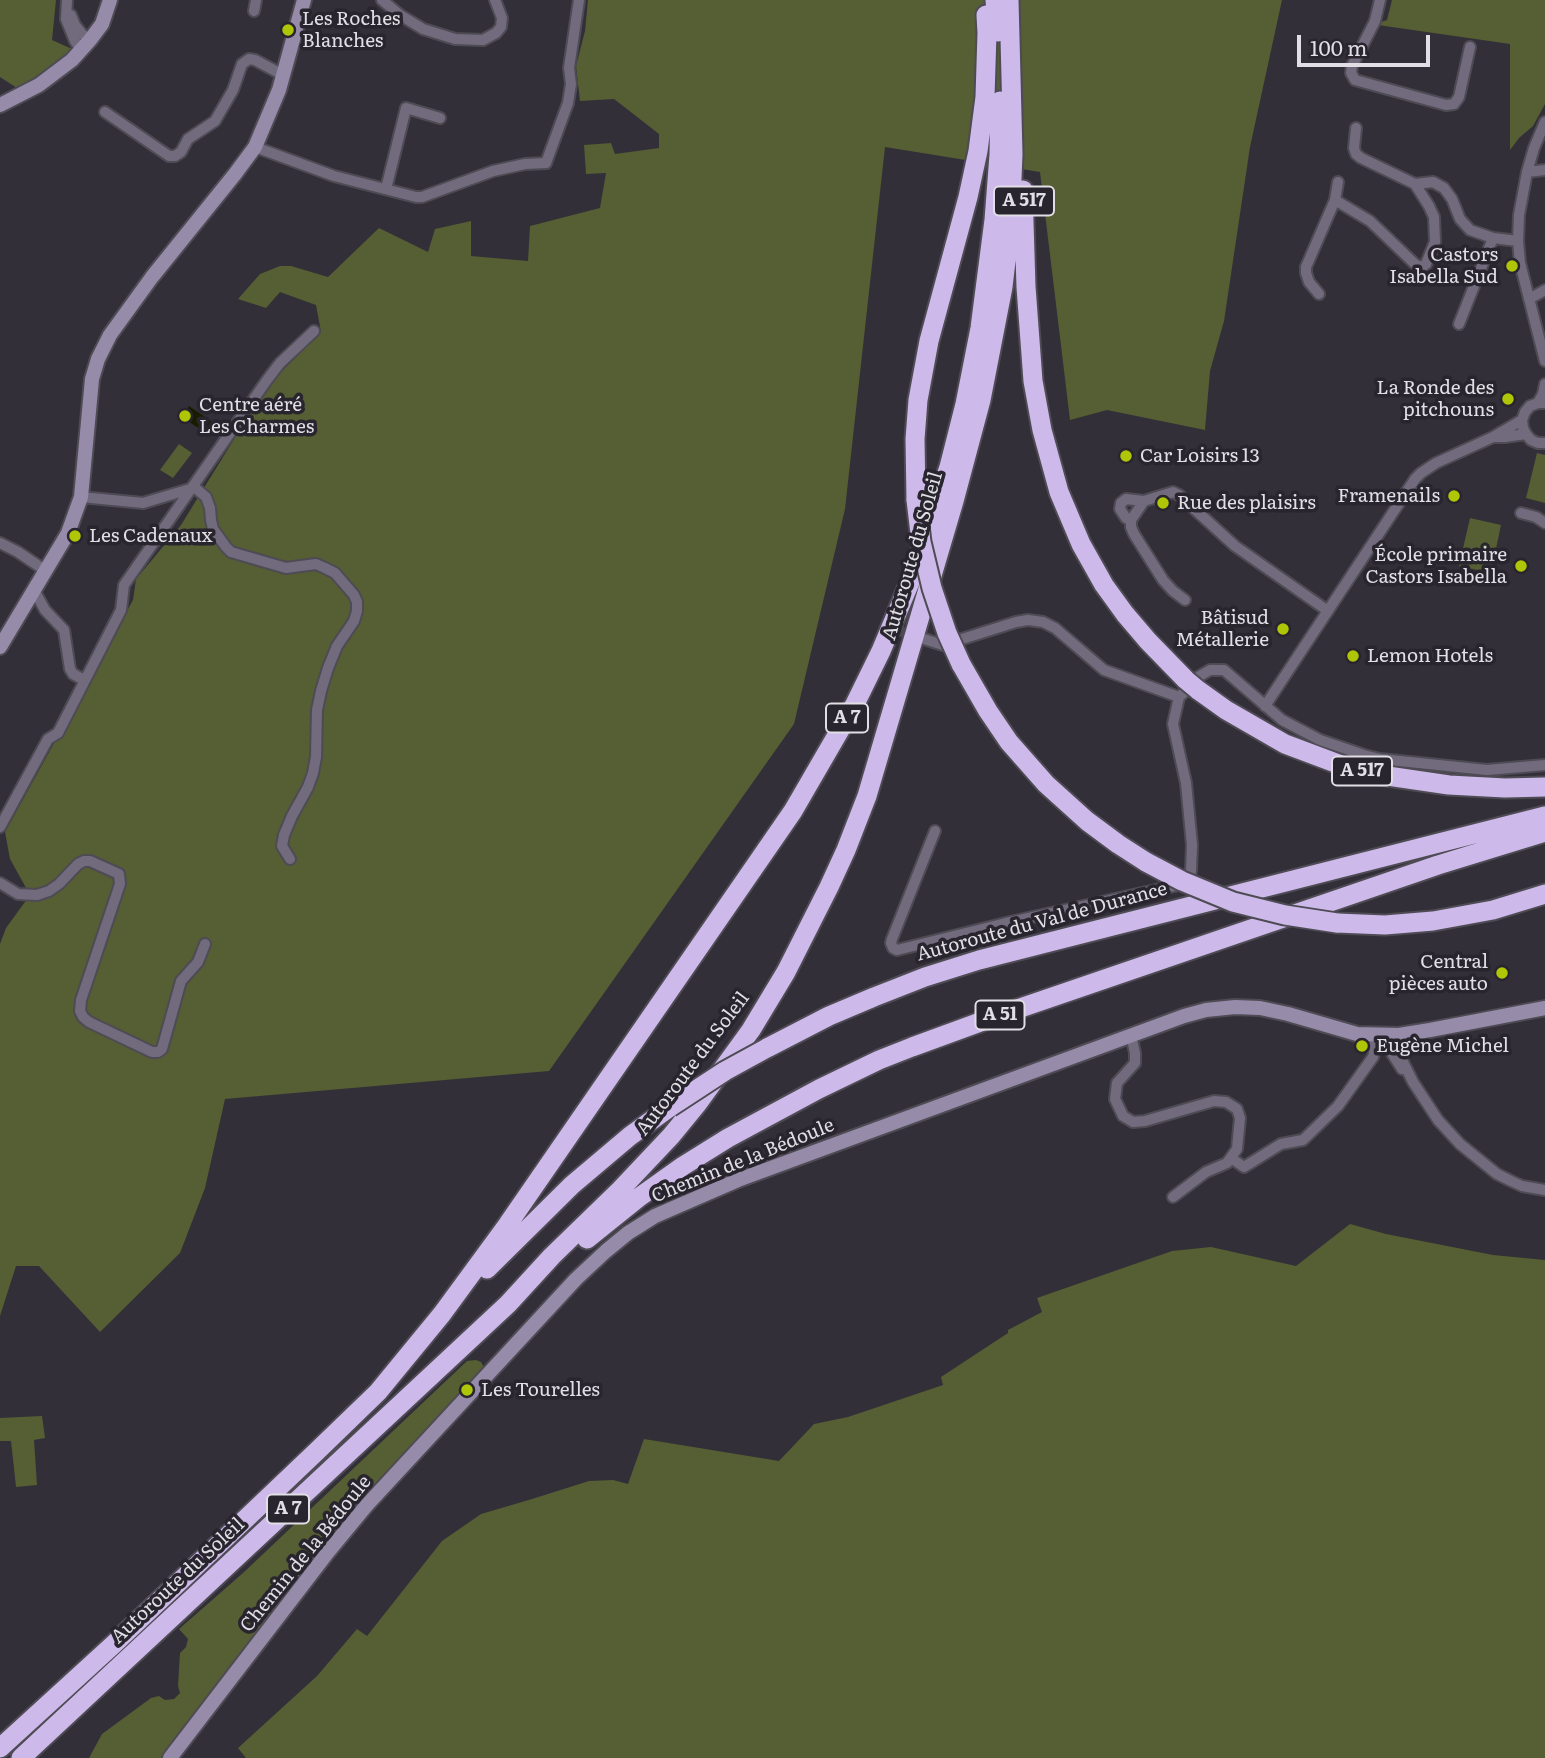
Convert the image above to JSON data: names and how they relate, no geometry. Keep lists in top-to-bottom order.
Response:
{
  "streets": {
    "highway": [
      "A 517",
      "Autoroute du Soleil",
      "A 7",
      "Autoroute du Val de Durance",
      "A 51"
    ],
    "street": ["Chemin de la Bédoule"]
  },
  "crossings": [
    ["A 517", "Autoroute du Soleil"],
    ["Autoroute du Soleil", "Autoroute du Val de Durance"],
    ["Autoroute du Soleil", "A 51"]
  ],
  "places": [
    "Les Roches Blanches",
    "Castors Isabella Sud",
    "La Ronde des pitchouns",
    "Centre aéré Les Charmes",
    "Car Loisirs 13",
    "Framenails",
    "Rue des plaisirs",
    "Les Cadenaux",
    "École primaire Castors Isabella",
    "Bâtisud Métallerie",
    "Lemon Hotels",
    "Central pièces auto",
    "Eugène Michel",
    "Les Tourelles"
  ],
  "scale_bar": "100 m"
}
